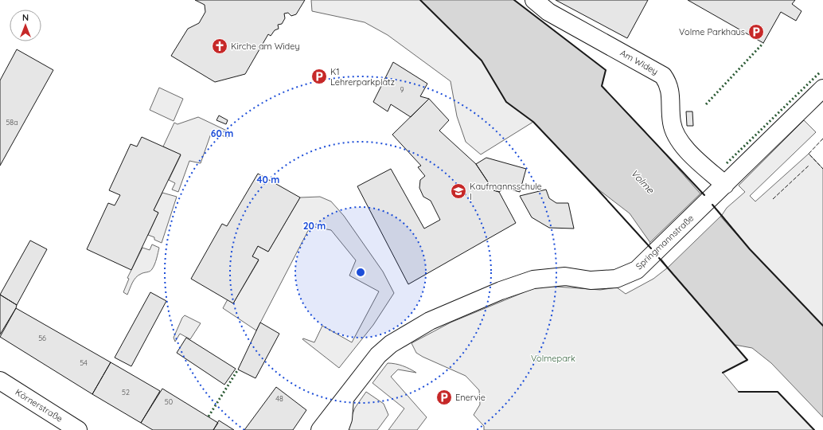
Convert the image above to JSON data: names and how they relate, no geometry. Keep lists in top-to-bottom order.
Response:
{
  "streets": {
    "street": ["Am Widey", "Springmannstraße", "Körnerstraße"]
  },
  "crossings": [
    ["Am Widey", "Springmannstraße"]
  ],
  "water": ["Volme"],
  "parks": ["Volmepark"],
  "places": {
    "parking": ["Volme Parkhaus", "K1 Lehrerparkplatz", "Enervie"],
    "church": ["Kirche am Widey"],
    "school or university": ["Kaufmannsschule I"]
  },
  "house_numbers": [
    "9",
    "58a",
    "56",
    "54",
    "52",
    "48",
    "50"
  ],
  "north": "top",
  "rings": ["60 m", "40 m", "20 m"]
}
